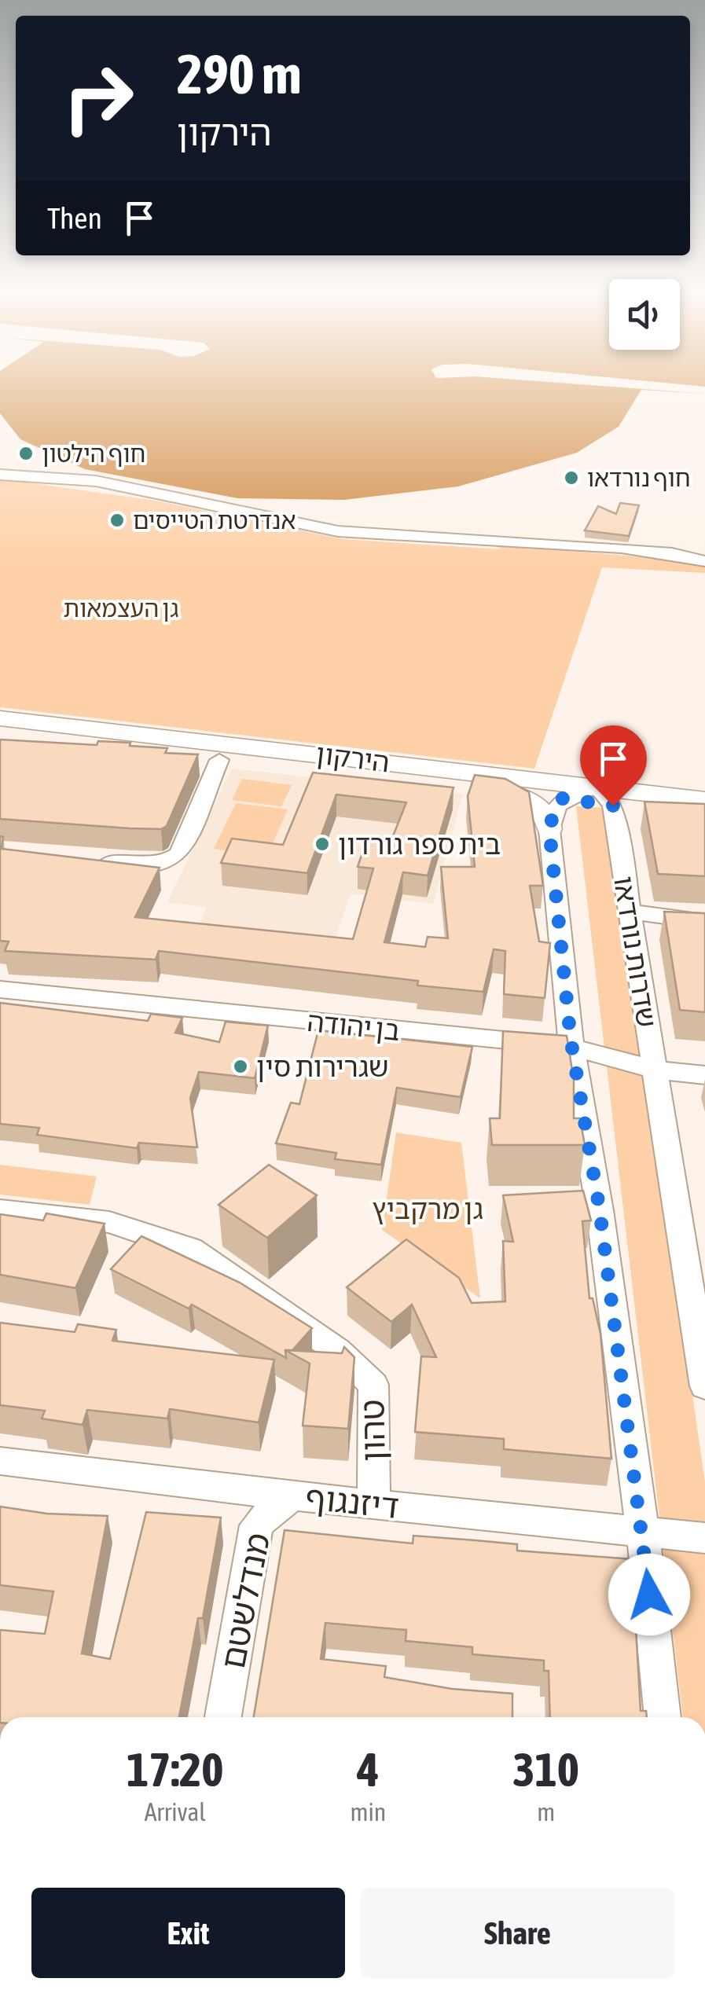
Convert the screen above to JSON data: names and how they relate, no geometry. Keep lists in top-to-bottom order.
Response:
{
  "streets": {
    "main road": ["הירקון"],
    "street": [
      "שדרות נורדאו",
      "בן יהודה",
      "טהון",
      "דיזנגוף",
      "מנדלשטם"
    ]
  },
  "crossings": [
    ["הירקון", "שדרות נורדאו"],
    ["שדרות נורדאו", "בן יהודה"],
    ["טהון", "דיזנגוף"],
    ["דיזנגוף", "מנדלשטם"]
  ],
  "parks": ["גן העצמאות", "גן מרקביץ"],
  "places": [
    "חוף הילטון",
    "חוף נורדאו",
    "אנדרטת הטייסים",
    "בית ספר גורדון",
    "שגרירות סין"
  ],
  "page": {
    "turn": ["290 m", "הירקון"],
    "then": "Then",
    "eta": [
      "17:20",
      "Arrival",
      "4",
      "min",
      "310",
      "m"
    ],
    "buttons": ["Exit", "Share"]
  }
}
